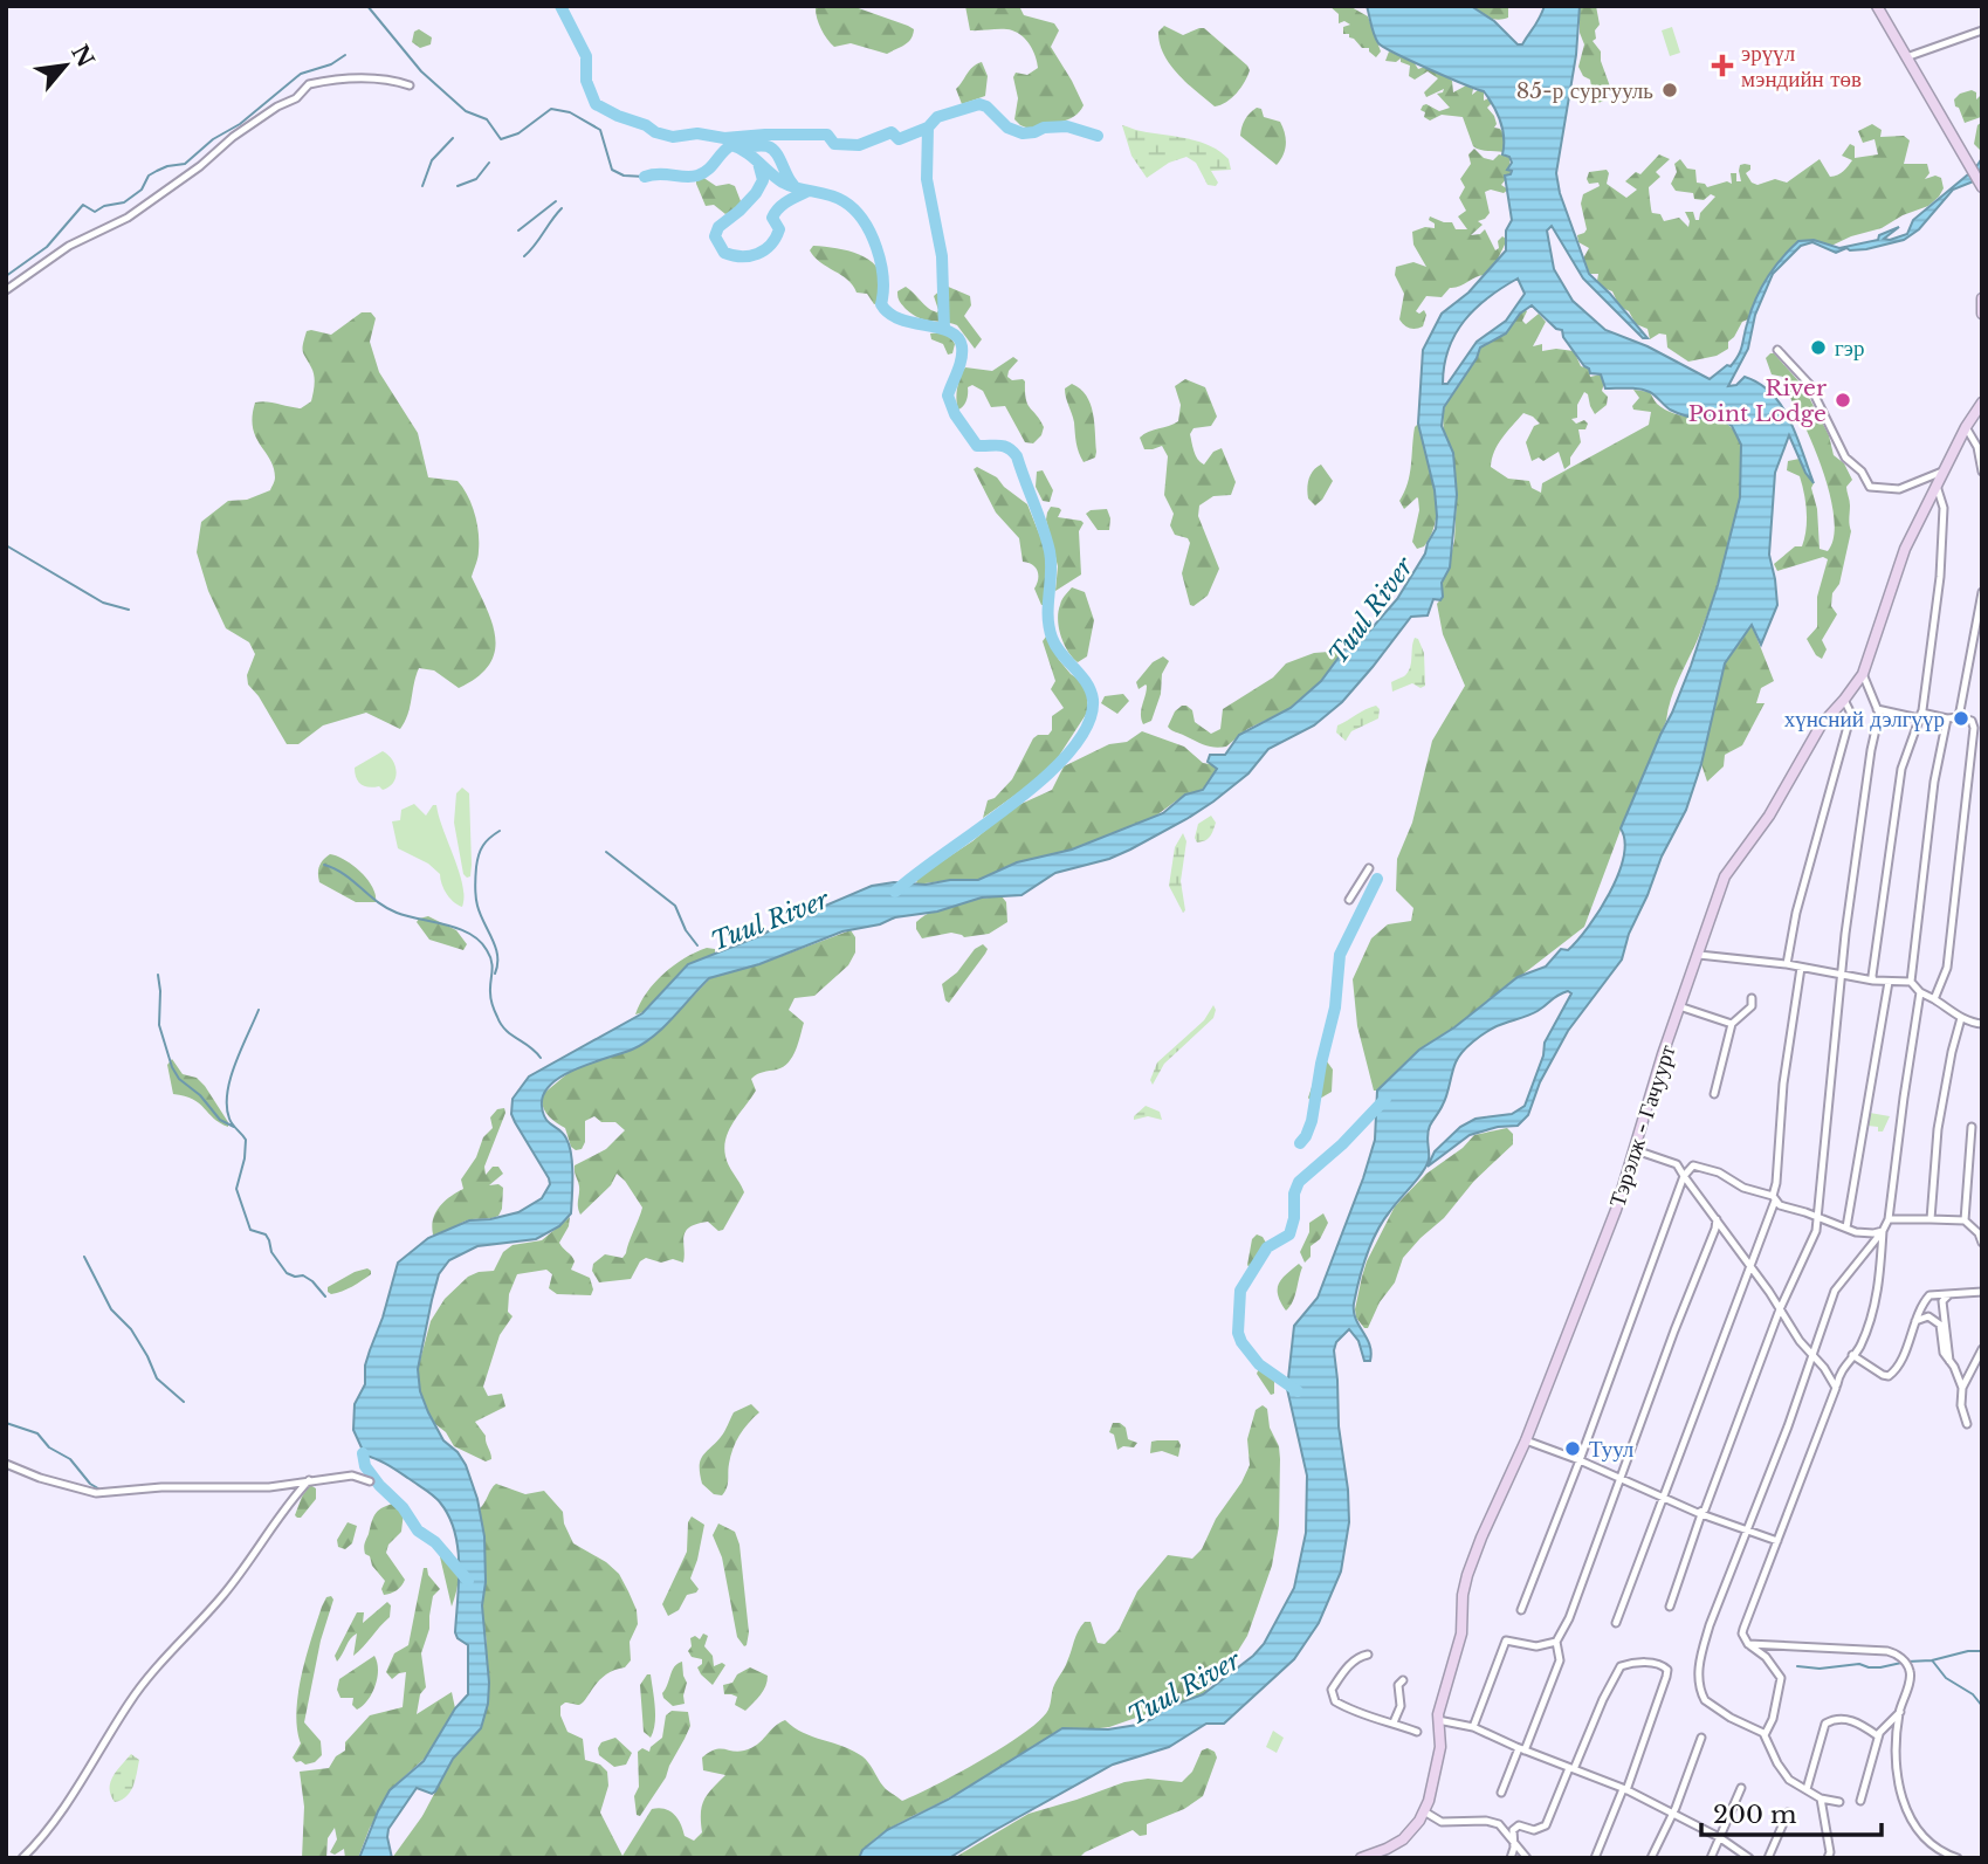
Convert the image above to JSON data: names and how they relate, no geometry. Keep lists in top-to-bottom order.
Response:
{
  "streets": {
    "main road": ["Тэрэлж - Гачуурт"]
  },
  "water": ["Tuul River"],
  "places": {
    "health": ["эрүүл мэндийн төв"],
    "other": [
      "85-р сургууль",
      "гэр",
      "River Point Lodge",
      "хүнсний дэлгүүр",
      "Туул"
    ]
  },
  "scale_bar": "200 m",
  "north": "top right"
}
